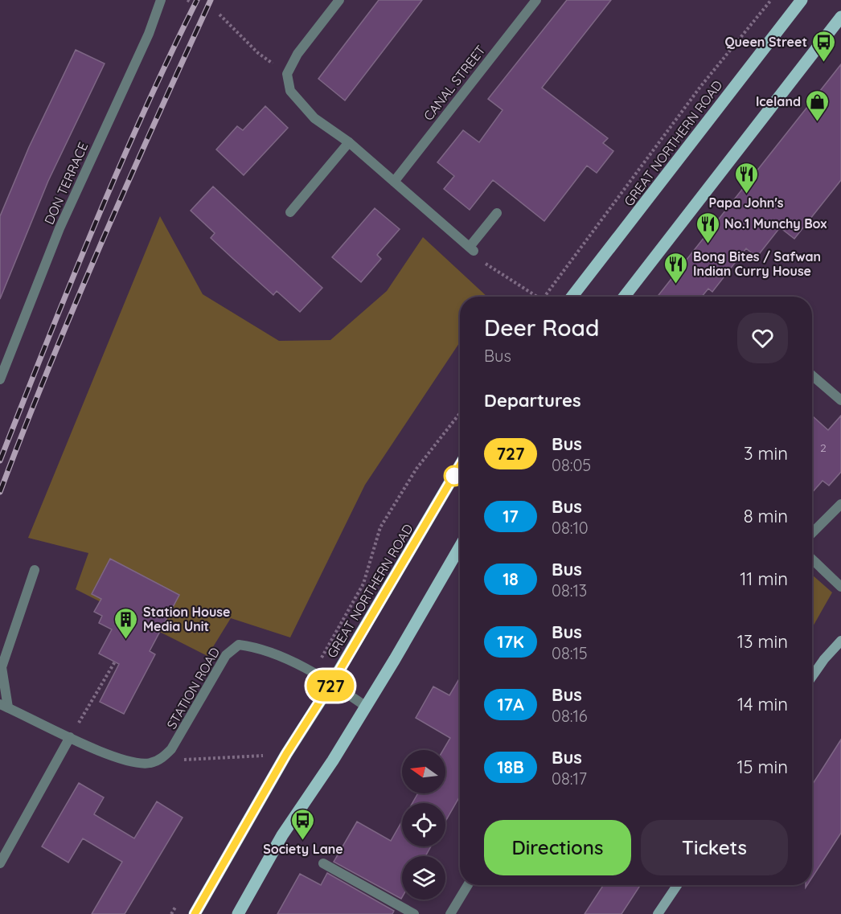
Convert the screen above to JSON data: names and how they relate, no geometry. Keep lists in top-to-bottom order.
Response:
{
  "streets": {
    "main road": ["GREAT NORTHERN ROAD"],
    "street": ["CANAL STREET", "DON TERRACE", "STATION ROAD"]
  },
  "crossings": [
    ["GREAT NORTHERN ROAD", "STATION ROAD"]
  ],
  "places": {
    "bus stop": ["Queen Street", "Society Lane"],
    "shop": ["Iceland"],
    "restaurant": ["Papa John's", "No.1 Munchy Box", "Bong Bites / Safwan Indian Curry House"],
    "building": ["Station House Media Unit"]
  },
  "lines": ["bus line 727"],
  "house_numbers": ["2"],
  "north": "left",
  "page": {
    "on_map": "727",
    "heading": [
      ["Deer Road", "Bus"],
      "Departures"
    ],
    "list": [
      {
        "mark": "727",
        "name": "Bus",
        "note": "08:05",
        "value": "3 min"
      },
      {
        "mark": "17",
        "name": "Bus",
        "note": "08:10",
        "value": "8 min"
      },
      {
        "mark": "18",
        "name": "Bus",
        "note": "08:13",
        "value": "11 min"
      },
      {
        "mark": "17K",
        "name": "Bus",
        "note": "08:15",
        "value": "13 min"
      },
      {
        "mark": "17A",
        "name": "Bus",
        "note": "08:16",
        "value": "14 min"
      },
      {
        "mark": "18B",
        "name": "Bus",
        "note": "08:17",
        "value": "15 min"
      }
    ],
    "buttons": ["Directions", "Tickets"]
  }
}
